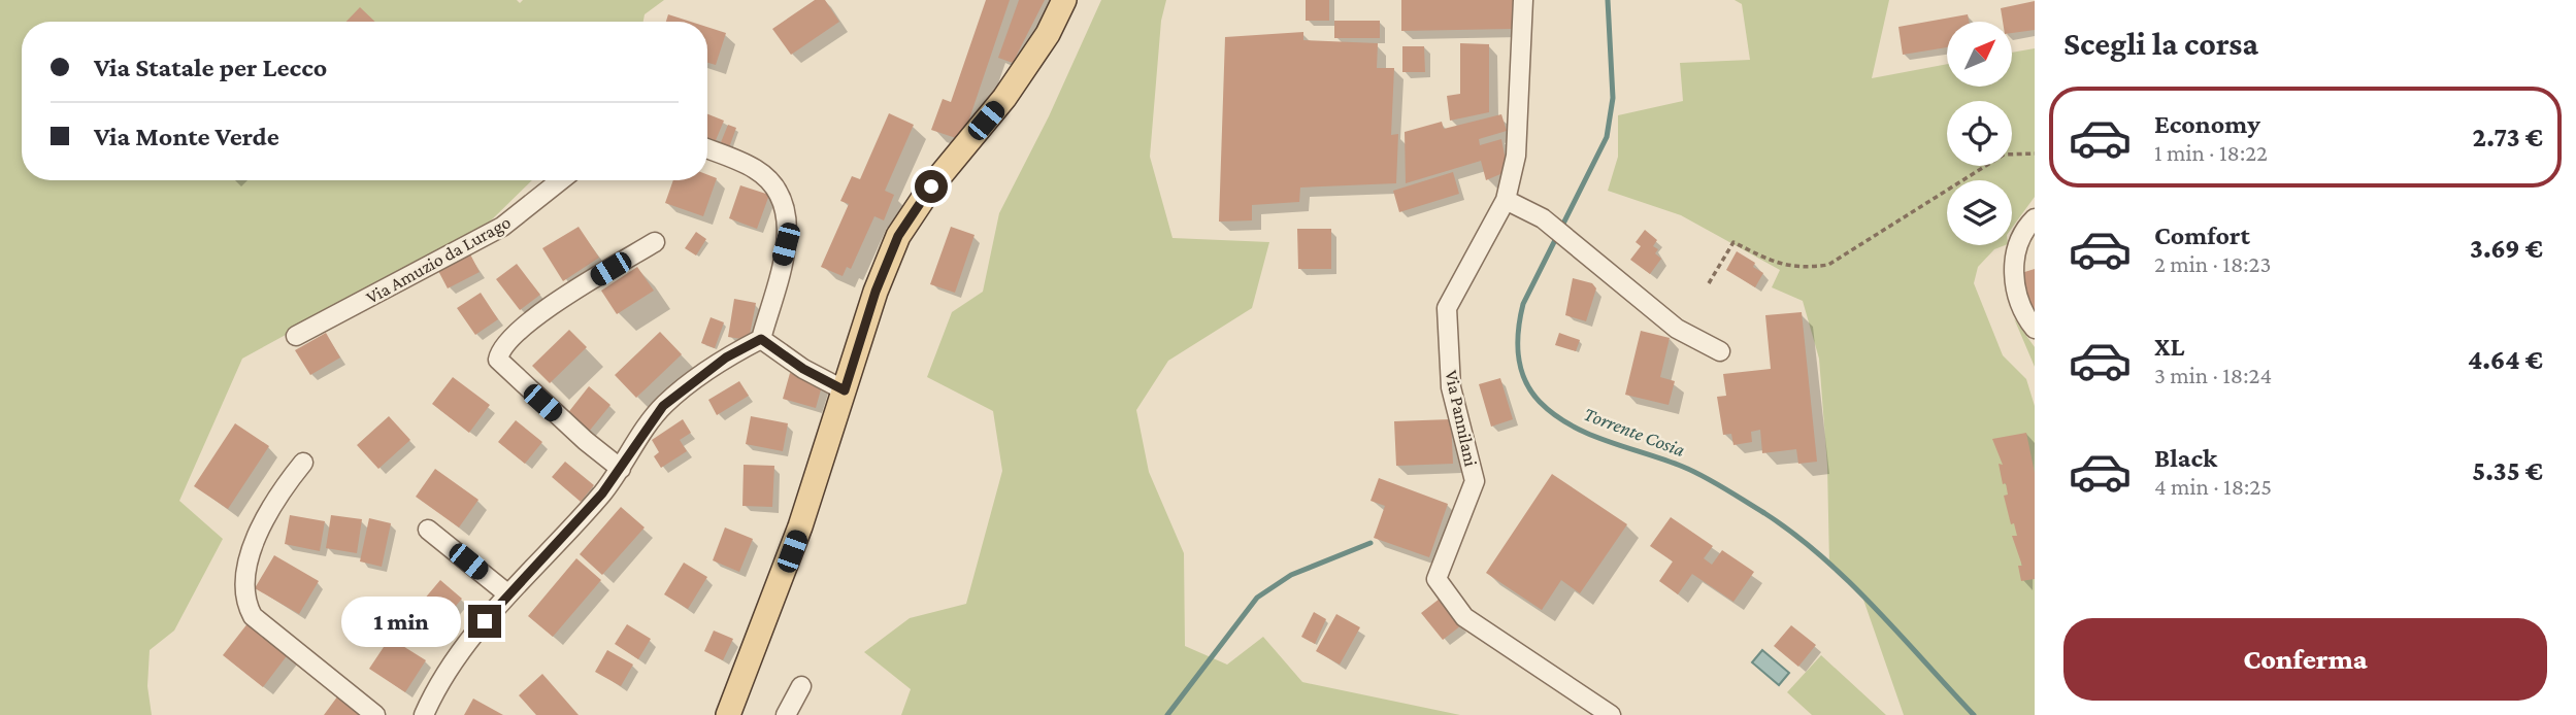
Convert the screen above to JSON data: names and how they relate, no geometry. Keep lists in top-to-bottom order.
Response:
{
  "streets": {
    "street": ["Via Amuzio da Lurago", "Via Pannilani"]
  },
  "water": ["Torrente Cosia"],
  "north": "top right",
  "page": {
    "heading": "Scegli la corsa",
    "banner": ["Via Statale per Lecco", "Via Monte Verde"],
    "list": [
      {
        "name": "Economy",
        "note": "1 min · 18:22",
        "value": "2.73 €"
      },
      {
        "name": "Comfort",
        "note": "2 min · 18:23",
        "value": "3.69 €"
      },
      {
        "name": "XL",
        "note": "3 min · 18:24",
        "value": "4.64 €"
      },
      {
        "name": "Black",
        "note": "4 min · 18:25",
        "value": "5.35 €"
      }
    ],
    "bubble": "1 min",
    "buttons": "Conferma"
  }
}
